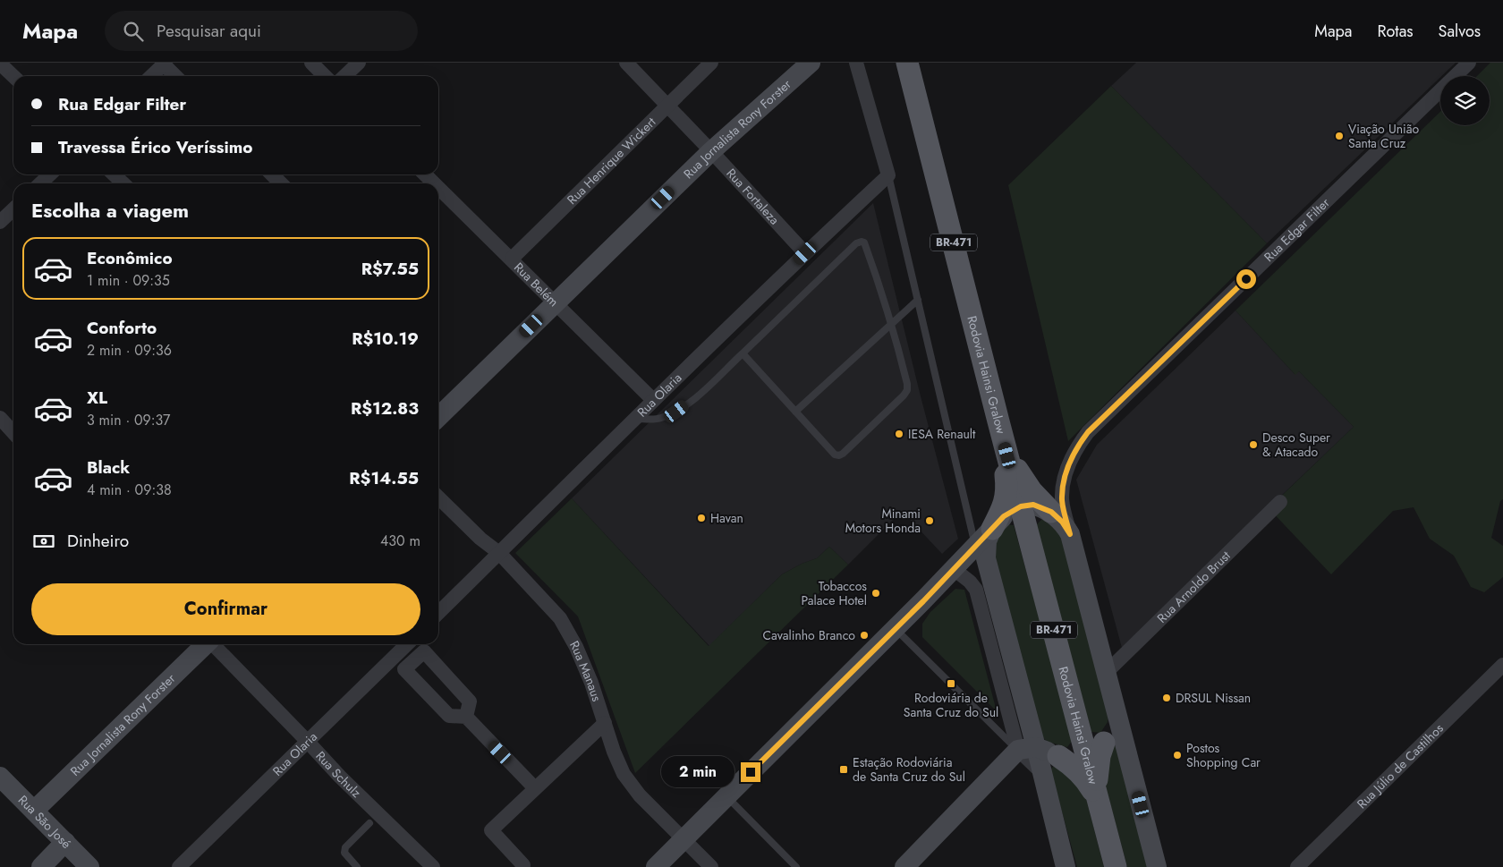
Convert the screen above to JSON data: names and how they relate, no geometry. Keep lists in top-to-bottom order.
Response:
{
  "streets": {
    "main road": ["BR-471", "Rodovia Hainsi Gralow"],
    "street": [
      "Rua Jornalista Rony Forster",
      "Rua Henrique Wickert",
      "Rua Fortaleza",
      "Rua Edgar Filter",
      "Rua Belém",
      "Rua Olaria",
      "Rua Arnoldo Brust",
      "Rua Manaus",
      "Rua Júlio de Castilhos",
      "Rua Schulz",
      "Rua São José"
    ]
  },
  "crossings": [
    ["Rua Jornalista Rony Forster", "Rua Fortaleza"],
    ["Rua Jornalista Rony Forster", "Rua Belém"],
    ["Rua Jornalista Rony Forster", "Rua São José"],
    ["Rua Henrique Wickert", "Rua Fortaleza"],
    ["Rua Henrique Wickert", "Rua Belém"],
    ["Rua Fortaleza", "Rua Olaria"],
    ["Rua Belém", "Rua Olaria"],
    ["Rua Olaria", "Rua Manaus"],
    ["Rua Olaria", "Rua Schulz"]
  ],
  "places": {
    "other": [
      "Viação União Santa Cruz",
      "IESA Renault",
      "Desco Super & Atacado",
      "Havan",
      "Minami Motors Honda",
      "Tobaccos Palace Hotel",
      "Cavalinho Branco",
      "DRSUL Nissan",
      "Postos Shopping Car"
    ],
    "transit": ["Rodoviária de Santa Cruz do Sul", "Estação Rodoviária de Santa Cruz do Sul"]
  },
  "page": {
    "header": "Mapa",
    "search": "Pesquisar aqui",
    "nav": ["Mapa", "Rotas", "Salvos"],
    "banner": ["Rua Edgar Filter", "Travessa Érico Veríssimo"],
    "heading": "Escolha a viagem",
    "list": [
      {
        "name": "Econômico",
        "note": "1 min · 09:35",
        "value": "R$7.55"
      },
      {
        "name": "Conforto",
        "note": "2 min · 09:36",
        "value": "R$10.19"
      },
      {
        "name": "XL",
        "note": "3 min · 09:37",
        "value": "R$12.83"
      },
      {
        "name": "Black",
        "note": "4 min · 09:38",
        "value": "R$14.55"
      }
    ],
    "pay": ["Dinheiro", "430 m"],
    "buttons": "Confirmar",
    "bubble": "2 min"
  }
}
